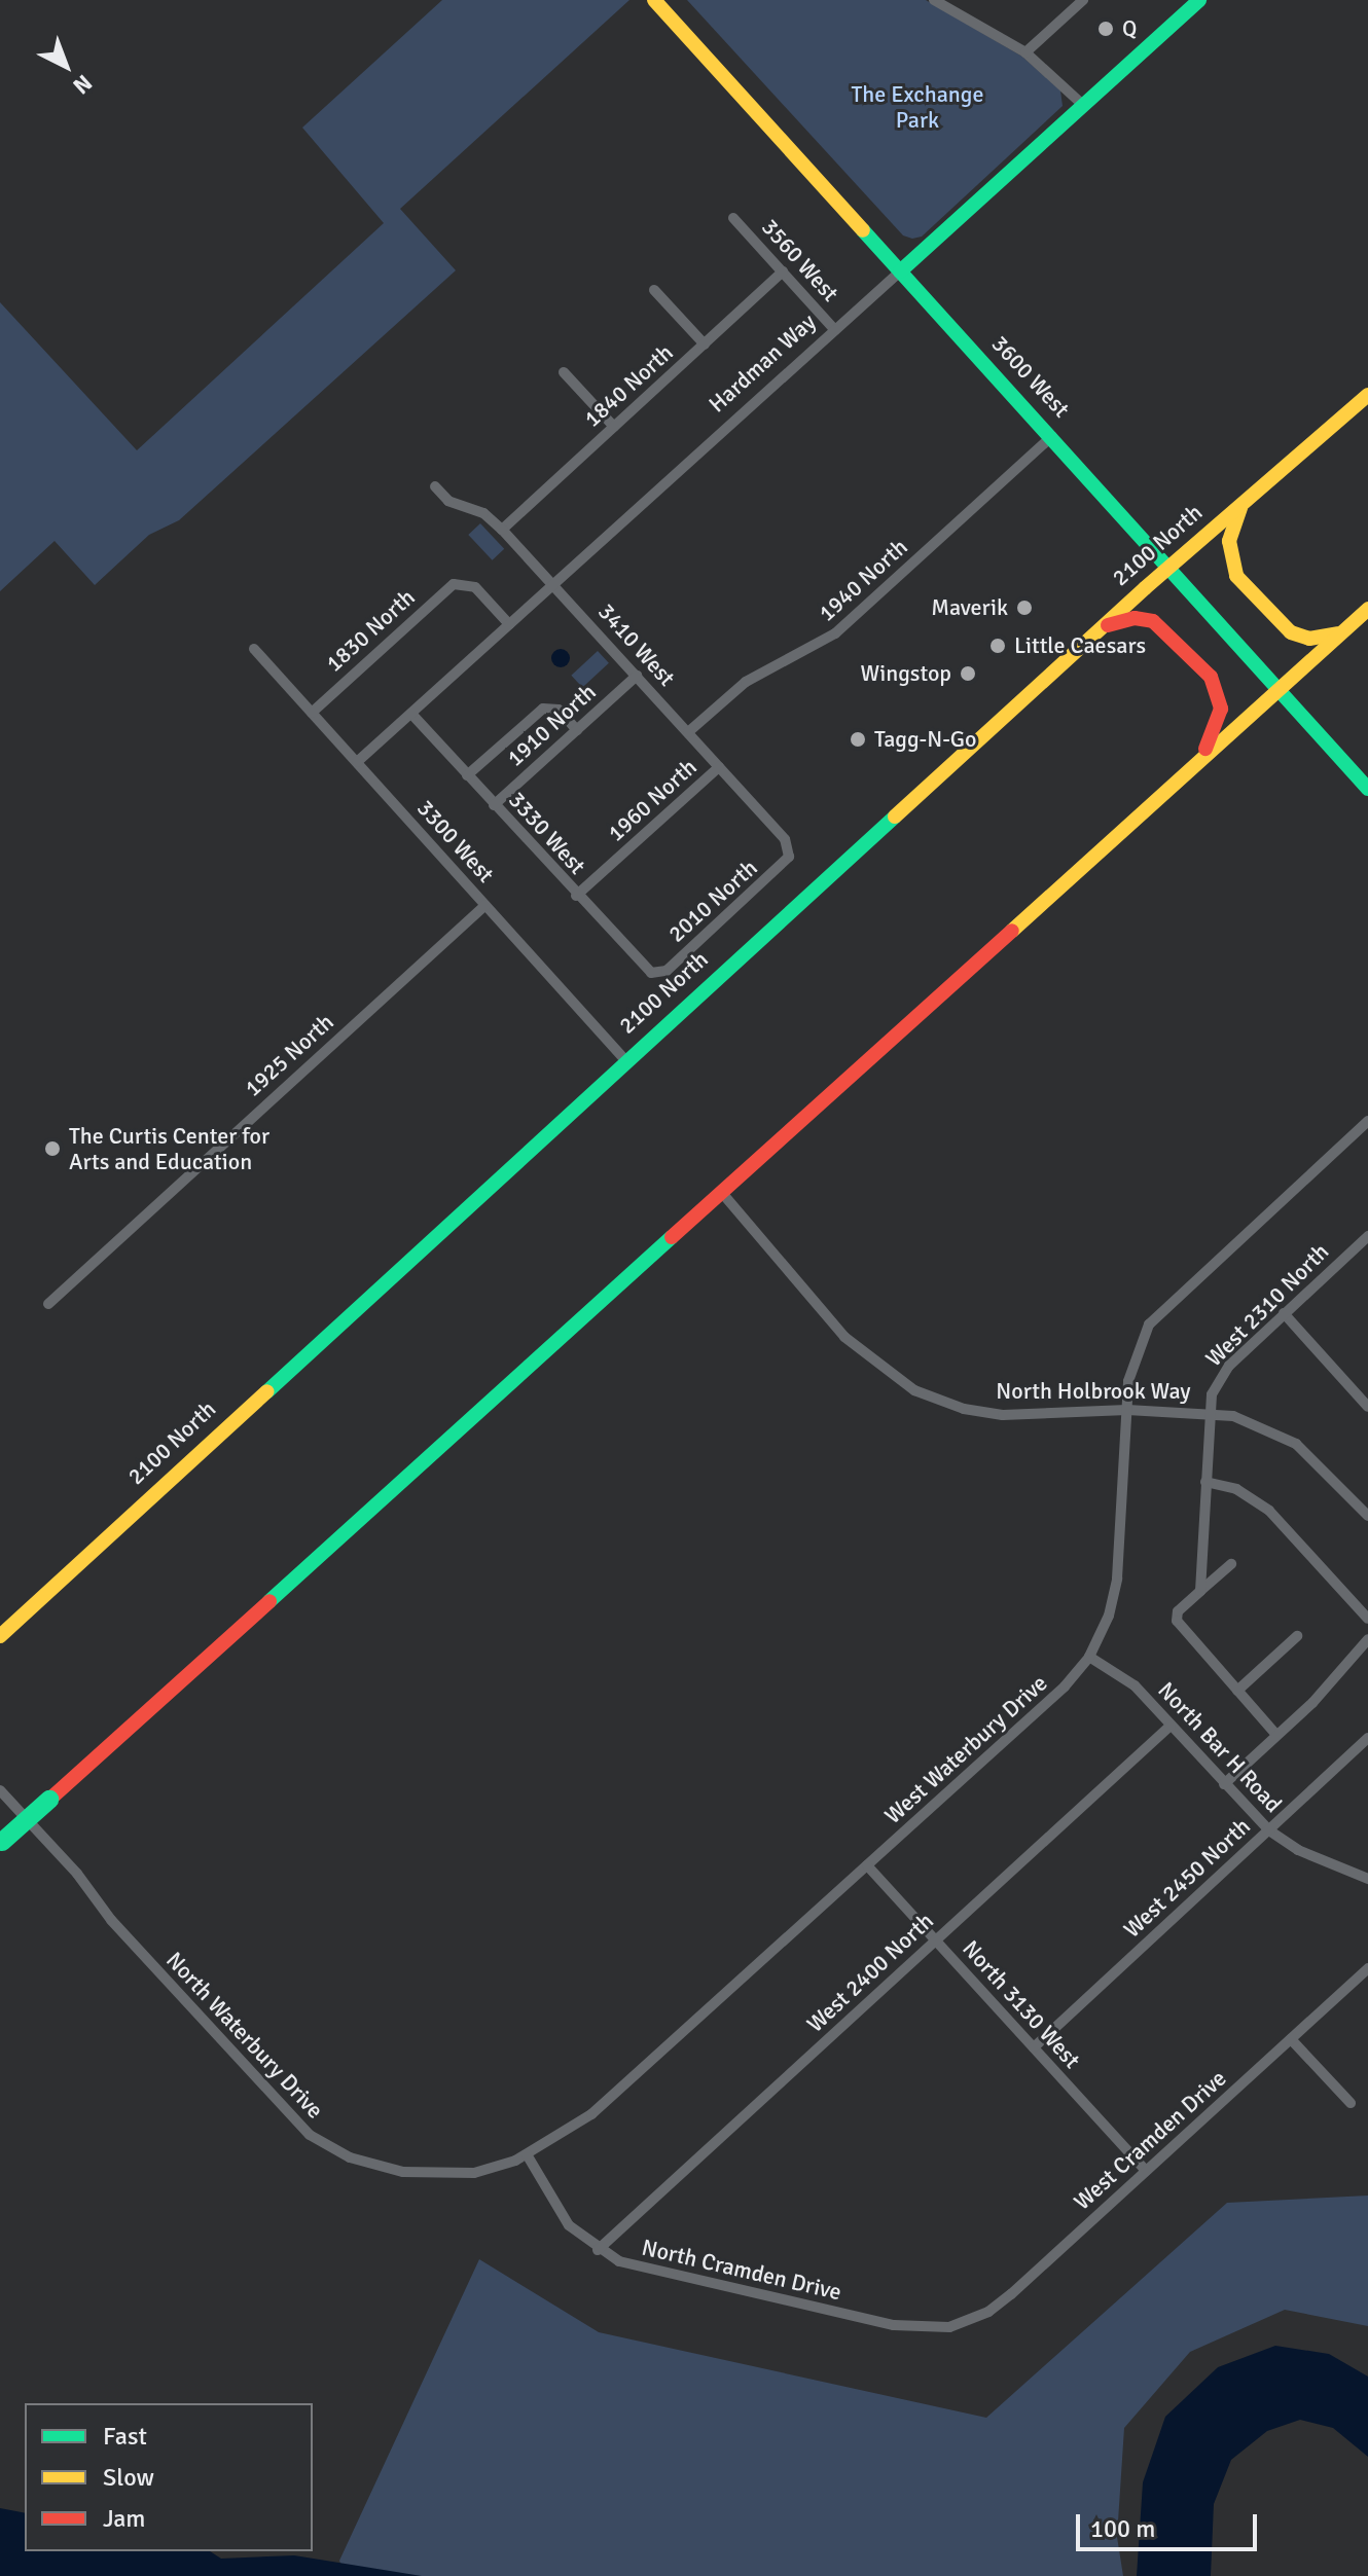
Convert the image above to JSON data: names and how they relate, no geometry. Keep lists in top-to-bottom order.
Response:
{
  "streets": {
    "main road": ["Hardman Way", "3600 West", "2100 North"],
    "street": [
      "3560 West",
      "1840 North",
      "1940 North",
      "1830 North",
      "3410 West",
      "1910 North",
      "1960 North",
      "3330 West",
      "3300 West",
      "2010 North",
      "1925 North",
      "West 2310 North",
      "North Holbrook Way",
      "North Bar H Road",
      "West Waterbury Drive",
      "West 2450 North",
      "West 2400 North",
      "North 3130 West",
      "North Waterbury Drive",
      "West Cramden Drive",
      "North Cramden Drive"
    ]
  },
  "crossings": [
    ["3560 West", "Hardman Way"],
    ["3560 West", "1840 North"],
    ["Hardman Way", "3600 West"],
    ["Hardman Way", "1830 North"],
    ["Hardman Way", "3410 West"],
    ["Hardman Way", "3330 West"],
    ["Hardman Way", "3300 West"],
    ["3600 West", "2100 North"],
    ["3600 West", "1940 North"],
    ["1840 North", "3410 West"],
    ["2100 North", "3300 West"],
    ["1940 North", "3410 West"],
    ["1830 North", "3300 West"],
    ["3410 West", "1910 North"],
    ["3410 West", "1960 North"],
    ["3410 West", "2010 North"],
    ["1910 North", "3330 West"],
    ["1960 North", "3330 West"],
    ["3330 West", "2010 North"],
    ["3300 West", "1925 North"],
    ["West 2310 North", "North Holbrook Way"],
    ["North Holbrook Way", "West Waterbury Drive"],
    ["North Bar H Road", "West Waterbury Drive"],
    ["North Bar H Road", "West 2450 North"],
    ["North Bar H Road", "West 2400 North"],
    ["West Waterbury Drive", "North 3130 West"],
    ["West Waterbury Drive", "North Waterbury Drive"],
    ["West Waterbury Drive", "North Cramden Drive"],
    ["West 2450 North", "North 3130 West"],
    ["West 2400 North", "North 3130 West"],
    ["West 2400 North", "North Cramden Drive"],
    ["North 3130 West", "West Cramden Drive"],
    ["North Waterbury Drive", "North Cramden Drive"],
    ["West Cramden Drive", "North Cramden Drive"]
  ],
  "parks": ["The Exchange Park"],
  "places": [
    "Q",
    "Maverik",
    "Little Caesars",
    "Wingstop",
    "Tagg-N-Go",
    "The Curtis Center for Arts and Education"
  ],
  "legend": ["Fast", "Slow", "Jam"],
  "scale_bar": "100 m",
  "north": "bottom right"
}
